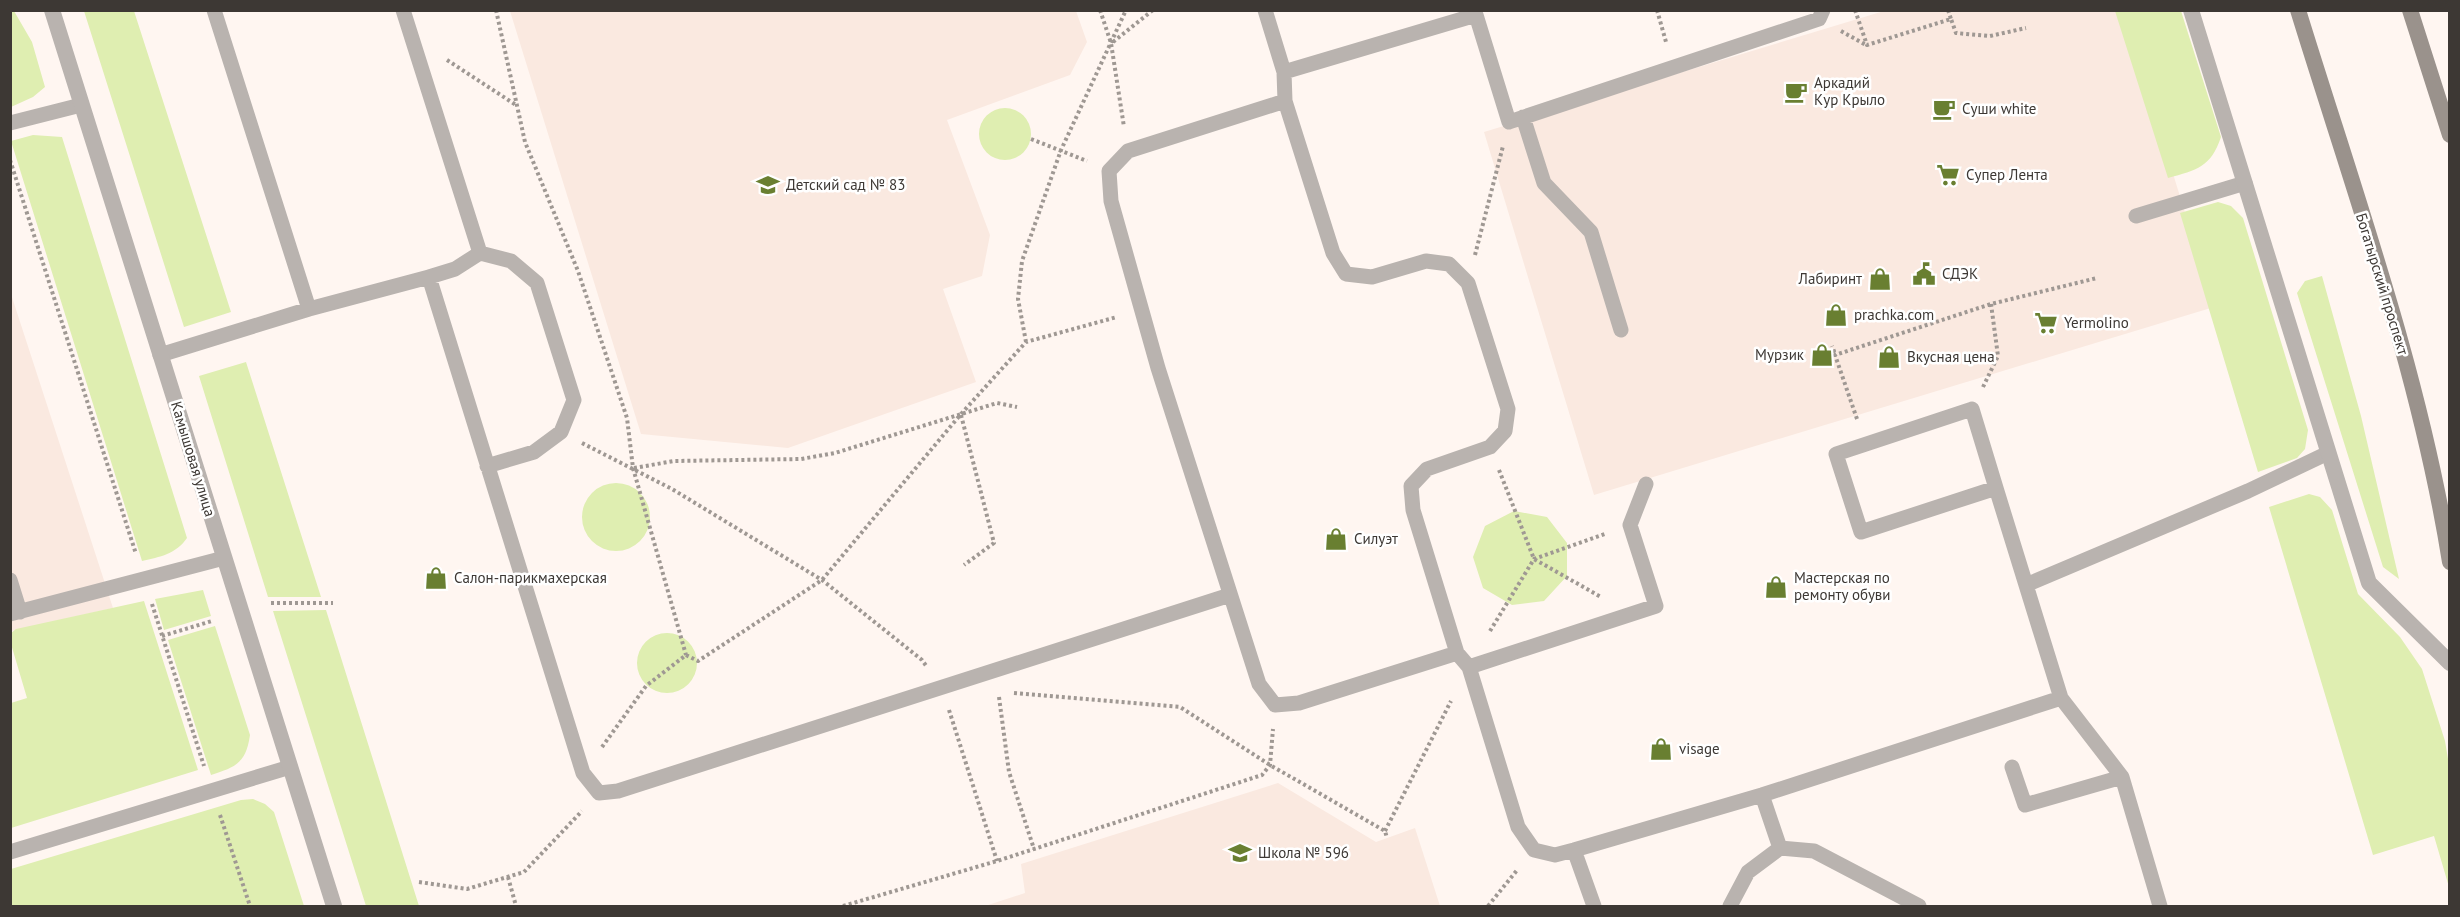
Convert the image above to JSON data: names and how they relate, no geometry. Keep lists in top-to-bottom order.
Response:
{
  "streets": {
    "main road": ["Богатырский проспект"],
    "street": ["Камышовая улица"]
  },
  "places": {
    "cafe": ["Аркадий Кур Крыло", "Суши white"],
    "supermarket": ["Супер Лента", "Yermolino"],
    "school or university": ["Детский сад № 83", "Школа № 596"],
    "public building": ["СДЭК"],
    "shop": [
      "Лабиринт",
      "prachka.com",
      "Мурзик",
      "Вкусная цена",
      "Силуэт",
      "Салон-парикмахерская",
      "Мастерская по ремонту обуви",
      "visage"
    ]
  }
}
